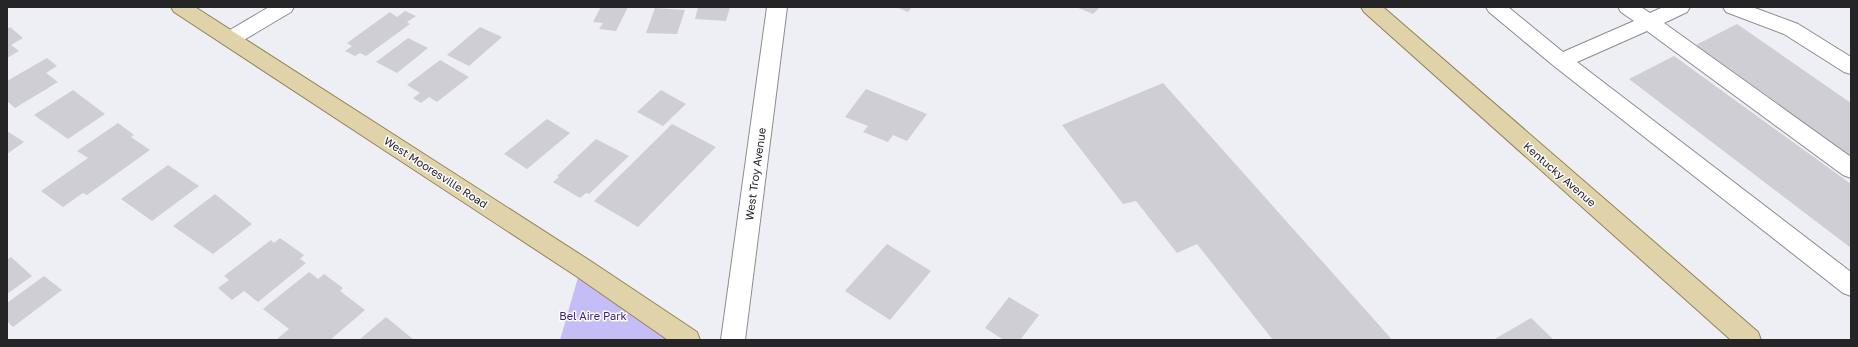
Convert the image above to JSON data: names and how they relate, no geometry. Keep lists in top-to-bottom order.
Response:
{
  "streets": {
    "main road": ["West Mooresville Road", "Kentucky Avenue"],
    "street": ["West Troy Avenue"]
  },
  "parks": ["Bel Aire Park"]
}
